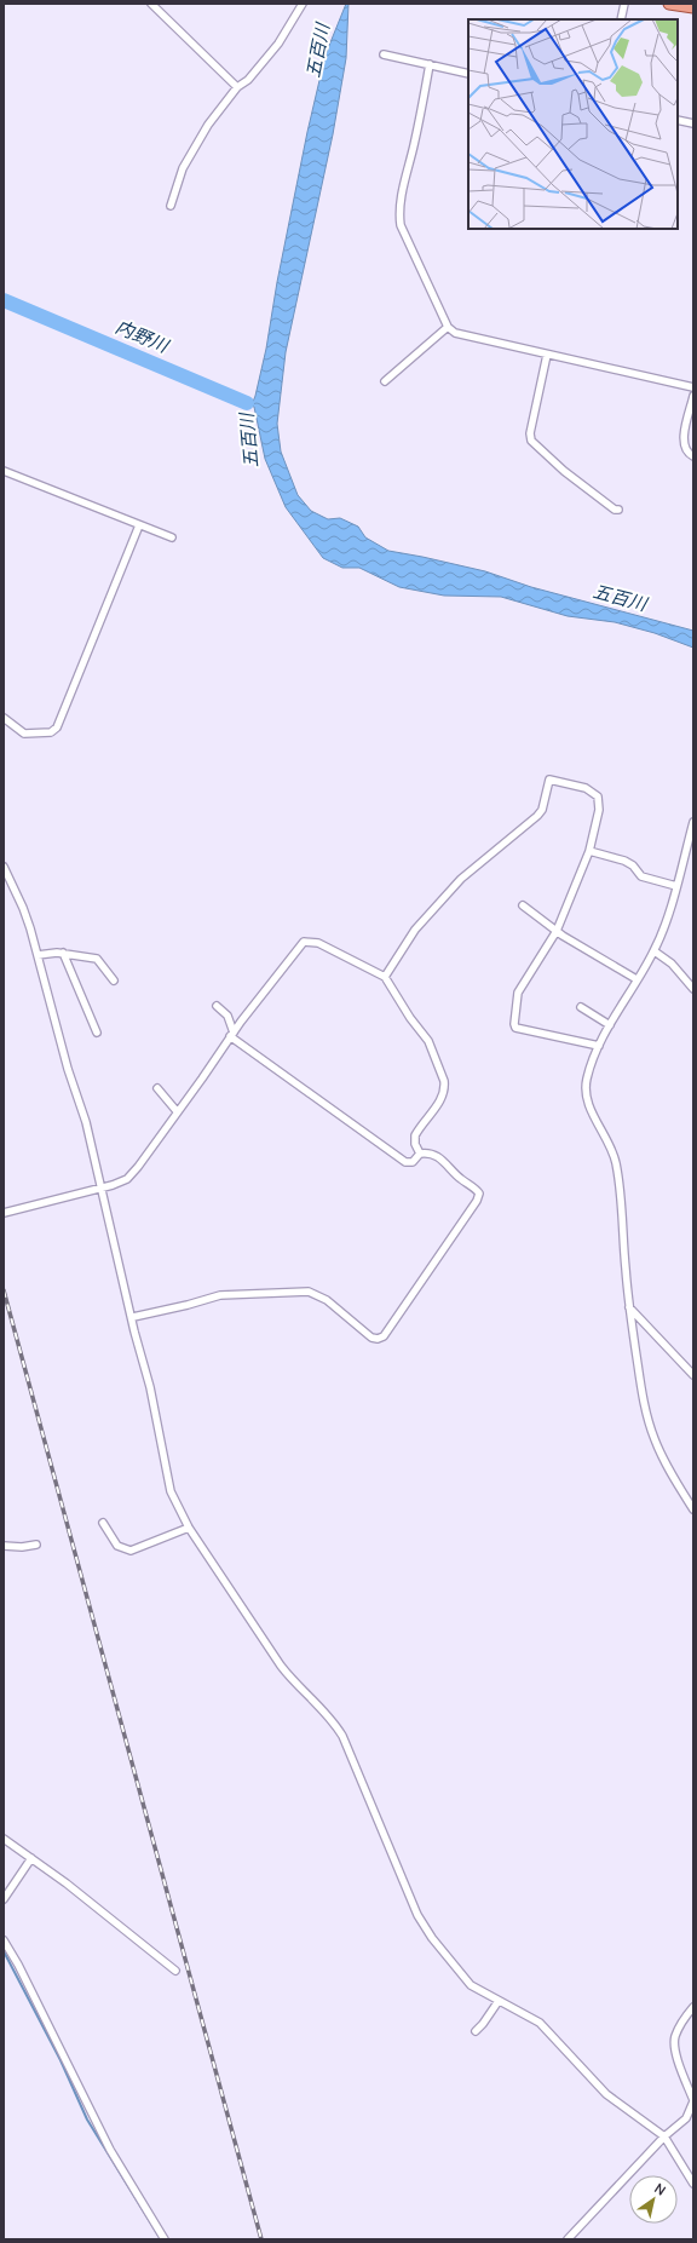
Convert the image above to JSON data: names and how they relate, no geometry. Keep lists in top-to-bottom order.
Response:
{
  "water": ["五百川", "内野川"],
  "north": "top right"
}
